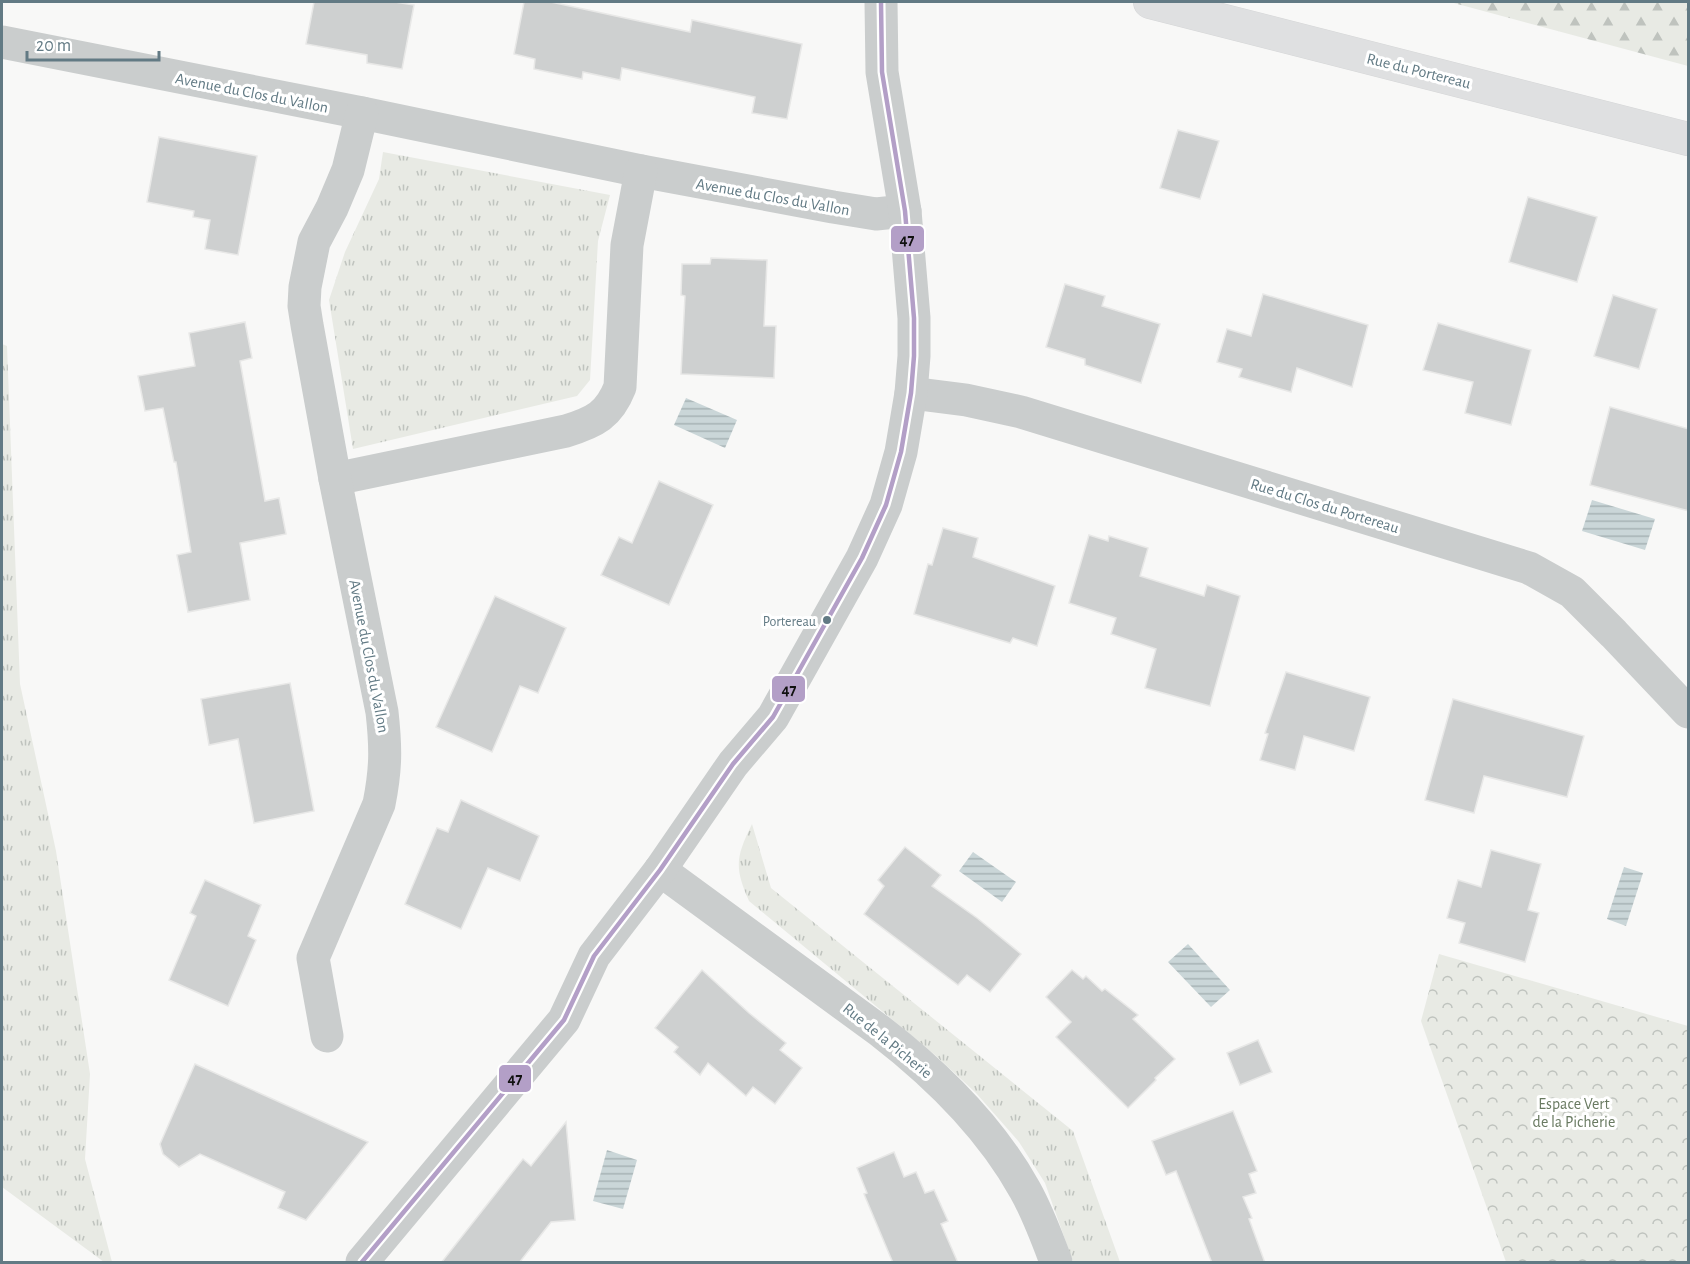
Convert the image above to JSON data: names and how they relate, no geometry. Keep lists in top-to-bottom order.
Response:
{
  "streets": {
    "street": [
      "Rue du Portereau",
      "Avenue du Clos du Vallon",
      "Rue du Clos du Portereau",
      "Rue de la Picherie"
    ]
  },
  "parks": ["Espace Vert de la Picherie"],
  "places": ["Portereau"],
  "lines": ["transit line 47"],
  "scale_bar": "20 m"
}
